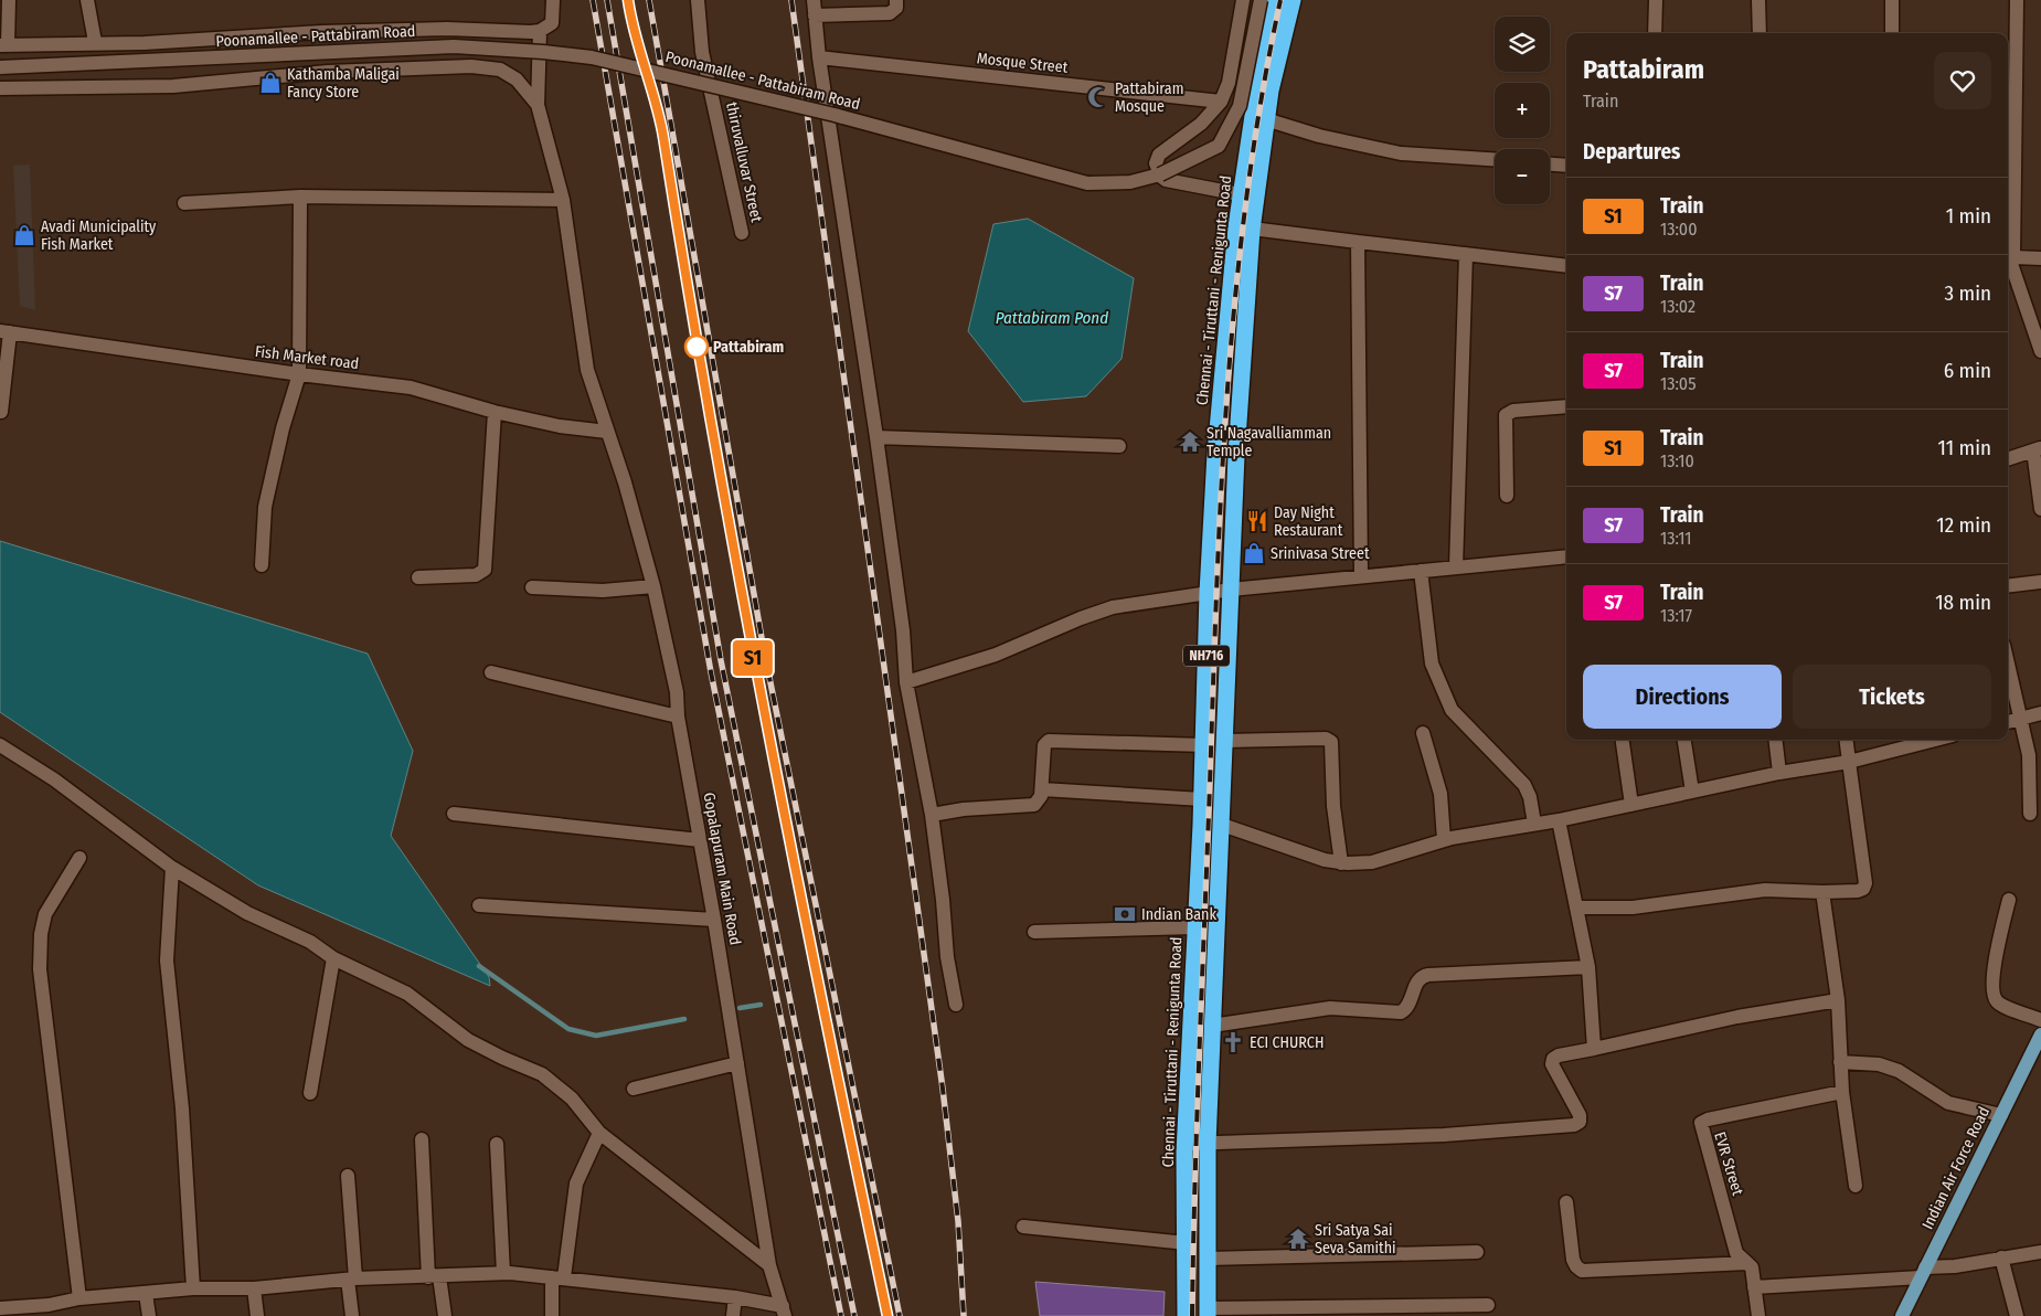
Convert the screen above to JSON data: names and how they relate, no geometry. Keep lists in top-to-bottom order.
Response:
{
  "streets": {
    "highway": ["Chennai - Tiruttani - Renigunta Road", "NH716"],
    "main road": ["Indian Air Force Road"],
    "street": [
      "Poonamallee - Pattabiram Road",
      "Mosque Street",
      "thiruvalluvar Street",
      "Fish Market road",
      "Gopalapuram Main Road",
      "EVR Street"
    ]
  },
  "crossings": [
    ["Fish Market road", "Gopalapuram Main Road"]
  ],
  "water": ["Pattabiram Pond"],
  "places": {
    "shop": ["Kathamba Maligai Fancy Store", "Avadi Municipality Fish Market", "Srinivasa Street"],
    "mosque": ["Pattabiram Mosque"],
    "other": ["Pattabiram"],
    "temple": ["Sri Nagavalliamman Temple", "Sri Satya Sai Seva Samithi"],
    "restaurant": ["Day Night Restaurant"],
    "bank": ["Indian Bank"],
    "church": ["ECI CHURCH"]
  },
  "page": {
    "on_map": "S1",
    "map_buttons": ["+", "−"],
    "heading": [
      ["Pattabiram", "Train"],
      "Departures"
    ],
    "list": [
      {
        "mark": "S1",
        "name": "Train",
        "note": "13:00",
        "value": "1 min"
      },
      {
        "mark": "S7",
        "name": "Train",
        "note": "13:02",
        "value": "3 min"
      },
      {
        "mark": "S7",
        "name": "Train",
        "note": "13:05",
        "value": "6 min"
      },
      {
        "mark": "S1",
        "name": "Train",
        "note": "13:10",
        "value": "11 min"
      },
      {
        "mark": "S7",
        "name": "Train",
        "note": "13:11",
        "value": "12 min"
      },
      {
        "mark": "S7",
        "name": "Train",
        "note": "13:17",
        "value": "18 min"
      }
    ],
    "buttons": ["Directions", "Tickets"]
  }
}
